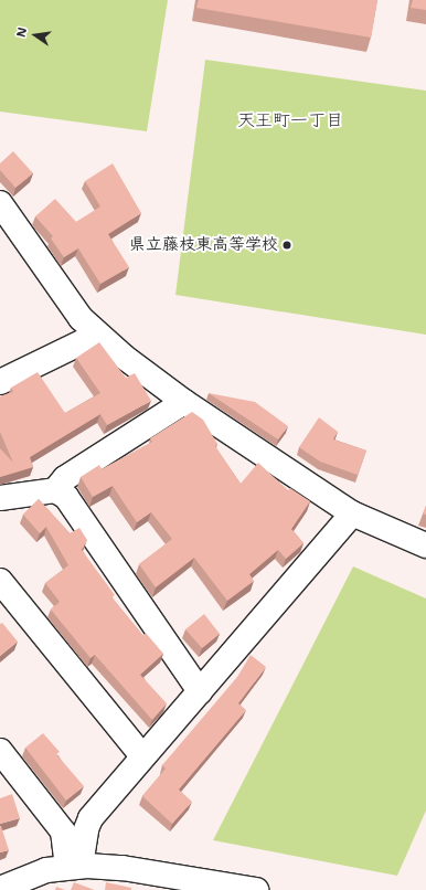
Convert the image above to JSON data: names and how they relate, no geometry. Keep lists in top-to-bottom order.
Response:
{
  "districts": ["天王町一丁目"],
  "places": ["県立藤枝東高等学校"],
  "north": "left"
}
